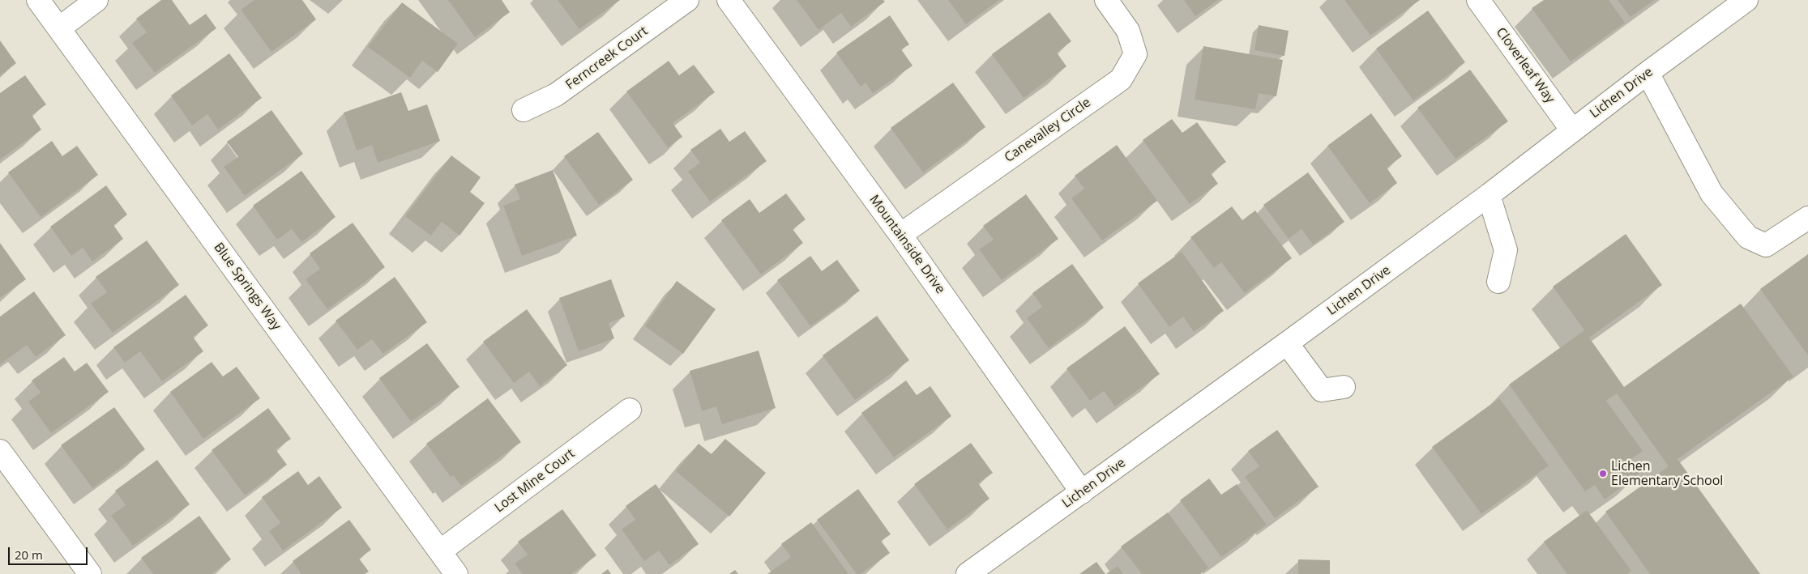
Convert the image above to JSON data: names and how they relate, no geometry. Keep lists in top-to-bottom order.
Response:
{
  "streets": {
    "street": [
      "Ferncreek Court",
      "Cloverleaf Way",
      "Lichen Drive",
      "Canevalley Circle",
      "Mountainside Drive",
      "Blue Springs Way",
      "Lost Mine Court"
    ]
  },
  "crossings": [
    ["Cloverleaf Way", "Lichen Drive"],
    ["Lichen Drive", "Mountainside Drive"],
    ["Canevalley Circle", "Mountainside Drive"],
    ["Blue Springs Way", "Lost Mine Court"]
  ],
  "places": ["Lichen Elementary School"],
  "scale_bar": "20 m"
}
